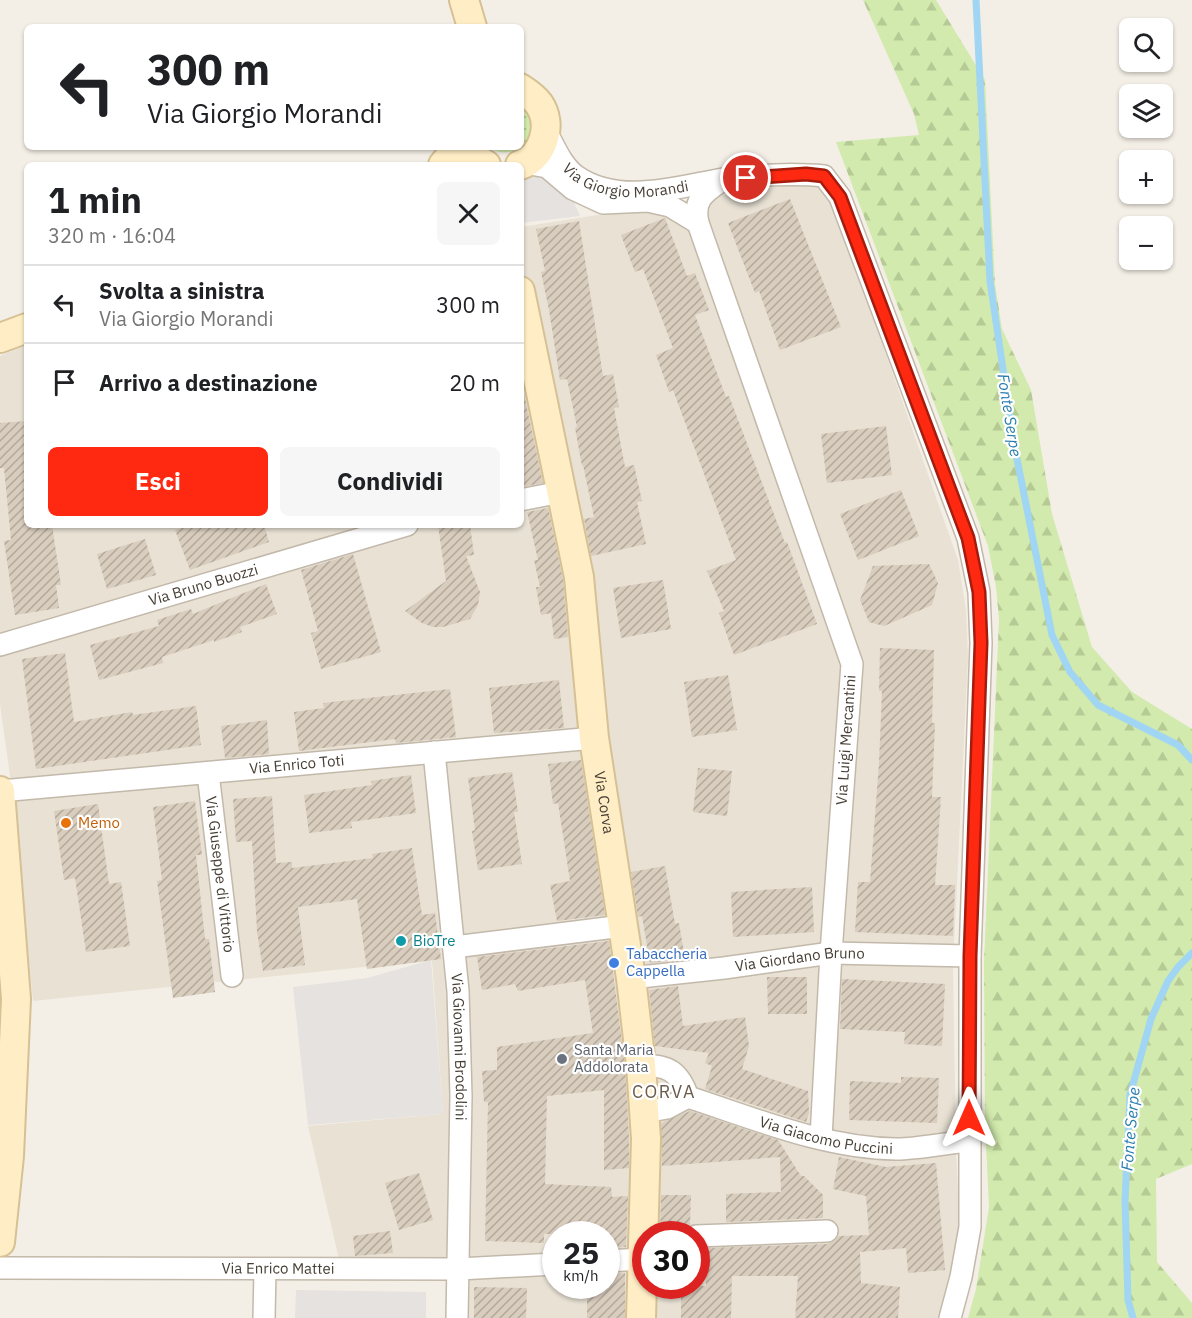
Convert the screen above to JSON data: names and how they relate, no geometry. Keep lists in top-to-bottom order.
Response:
{
  "streets": {
    "street": [
      "Via Giorgio Morandi",
      "Via Bruno Buozzi",
      "Via Luigi Mercantini",
      "Via Enrico Toti",
      "Via Corva",
      "Via Giuseppe di Vittorio",
      "Via Giordano Bruno",
      "Via Giovanni Brodolini",
      "Via Giacomo Puccini",
      "Via Enrico Mattei"
    ]
  },
  "crossings": [
    ["Via Giorgio Morandi", "Via Luigi Mercantini"],
    ["Via Giorgio Morandi", "Via Giordano Bruno"],
    ["Via Luigi Mercantini", "Via Giordano Bruno"],
    ["Via Luigi Mercantini", "Via Giacomo Puccini"],
    ["Via Enrico Toti", "Via Corva"],
    ["Via Enrico Toti", "Via Giuseppe di Vittorio"],
    ["Via Enrico Toti", "Via Giovanni Brodolini"],
    ["Via Corva", "Via Giordano Bruno"],
    ["Via Giovanni Brodolini", "Via Enrico Mattei"]
  ],
  "districts": ["CORVA"],
  "water": ["Fonte Serpe"],
  "places": [
    "Memo",
    "BioTre",
    "Tabaccheria Cappella",
    "Santa Maria Addolorata"
  ],
  "page": {
    "map_buttons": ["+", "−"],
    "turn": ["300 m", "Via Giorgio Morandi"],
    "heading": ["1 min", "320 m · 16:04"],
    "list": [
      {
        "name": "Svolta a sinistra",
        "note": "Via Giorgio Morandi",
        "value": "300 m"
      },
      {
        "name": "Arrivo a destinazione",
        "value": "20 m"
      }
    ],
    "buttons": ["Esci", "Condividi"],
    "speed": "25 km/h",
    "limit": "30"
  }
}
